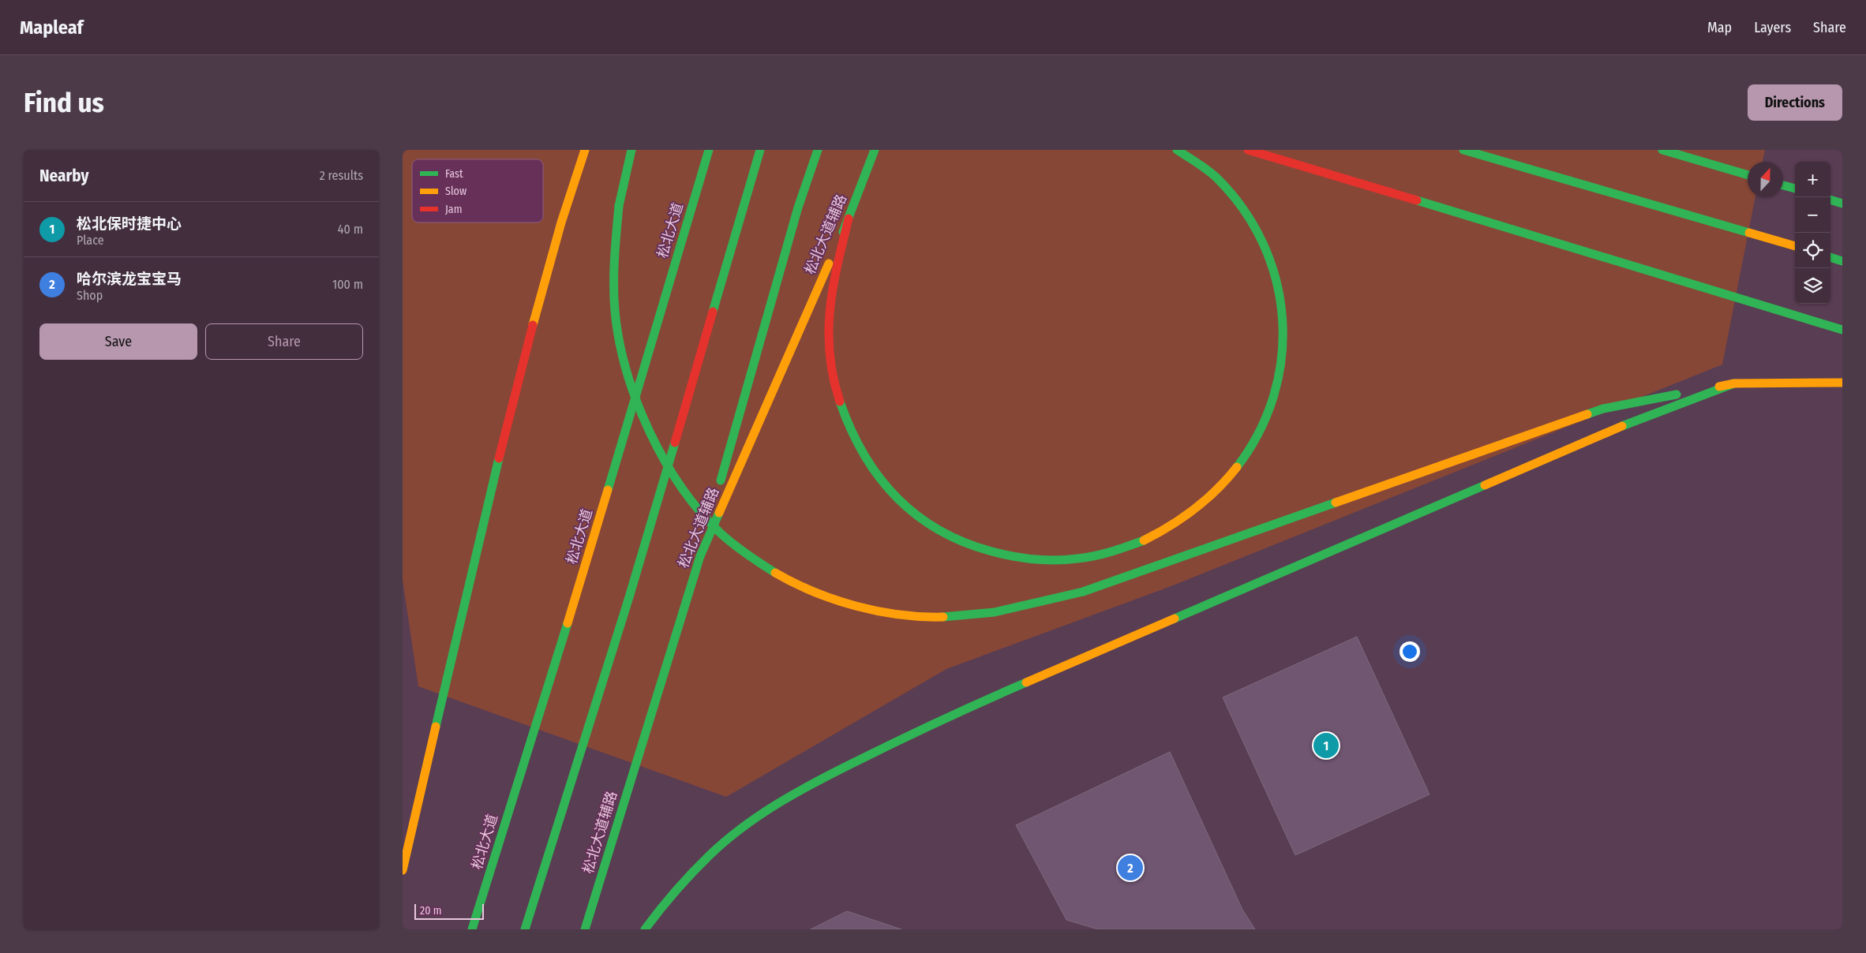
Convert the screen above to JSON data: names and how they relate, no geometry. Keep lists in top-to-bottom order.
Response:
{
  "streets": {
    "highway": ["松北大道", "松北大道辅路"]
  },
  "legend": ["Fast", "Slow", "Jam"],
  "scale_bar": "20 m",
  "north": "top",
  "page": {
    "header": "Mapleaf",
    "nav": ["Map", "Layers", "Share"],
    "buttons": [
      "Directions",
      ["Save", "Share"]
    ],
    "title": "Find us",
    "heading": ["Nearby", "2 results"],
    "map_buttons": ["+", "−"],
    "list": [
      {
        "mark": "1",
        "name": "松北保时捷中心",
        "note": "Place",
        "value": "40 m"
      },
      {
        "mark": "2",
        "name": "哈尔滨龙宝宝马",
        "note": "Shop",
        "value": "100 m"
      }
    ],
    "pins": ["1", "2"],
    "scale": "20 m"
  }
}
